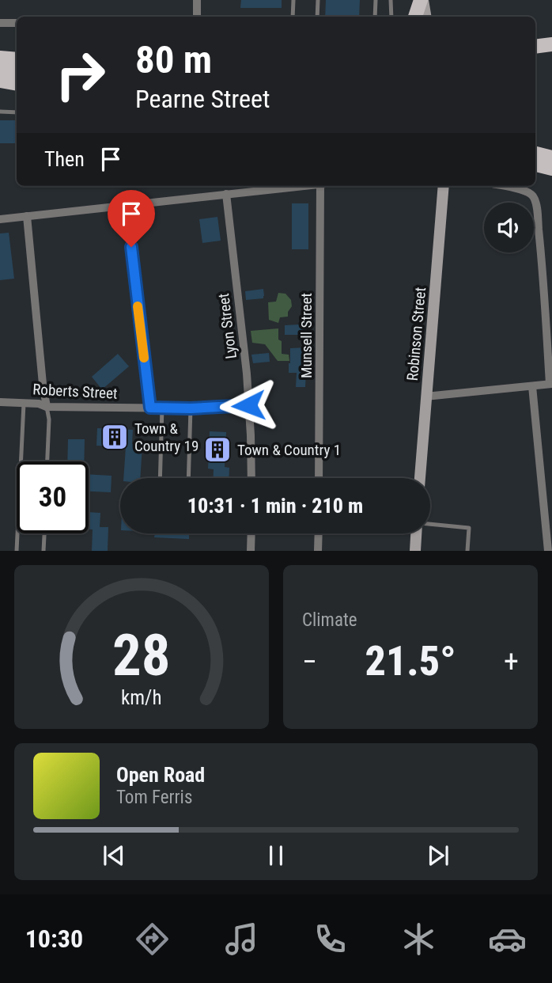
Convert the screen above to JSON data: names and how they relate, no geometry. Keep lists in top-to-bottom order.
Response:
{
  "streets": {
    "street": [
      "Lyon Street",
      "Robinson Street",
      "Munsell Street",
      "Roberts Street"
    ]
  },
  "crossings": [
    ["Lyon Street", "Roberts Street"]
  ],
  "places": {
    "building": ["Town & Country 19", "Town & Country 1"]
  },
  "page": {
    "turn": ["80 m", "Pearne Street"],
    "then": "Then",
    "limit": "30",
    "trip": "10:31 · 1 min · 210 m",
    "tile": "Climate",
    "heat": ["−", "21.5°", "+"],
    "song": ["Open Road", "Tom Ferris"],
    "tabs": "10:30",
    "gauge": ["28", "km/h"]
  }
}
